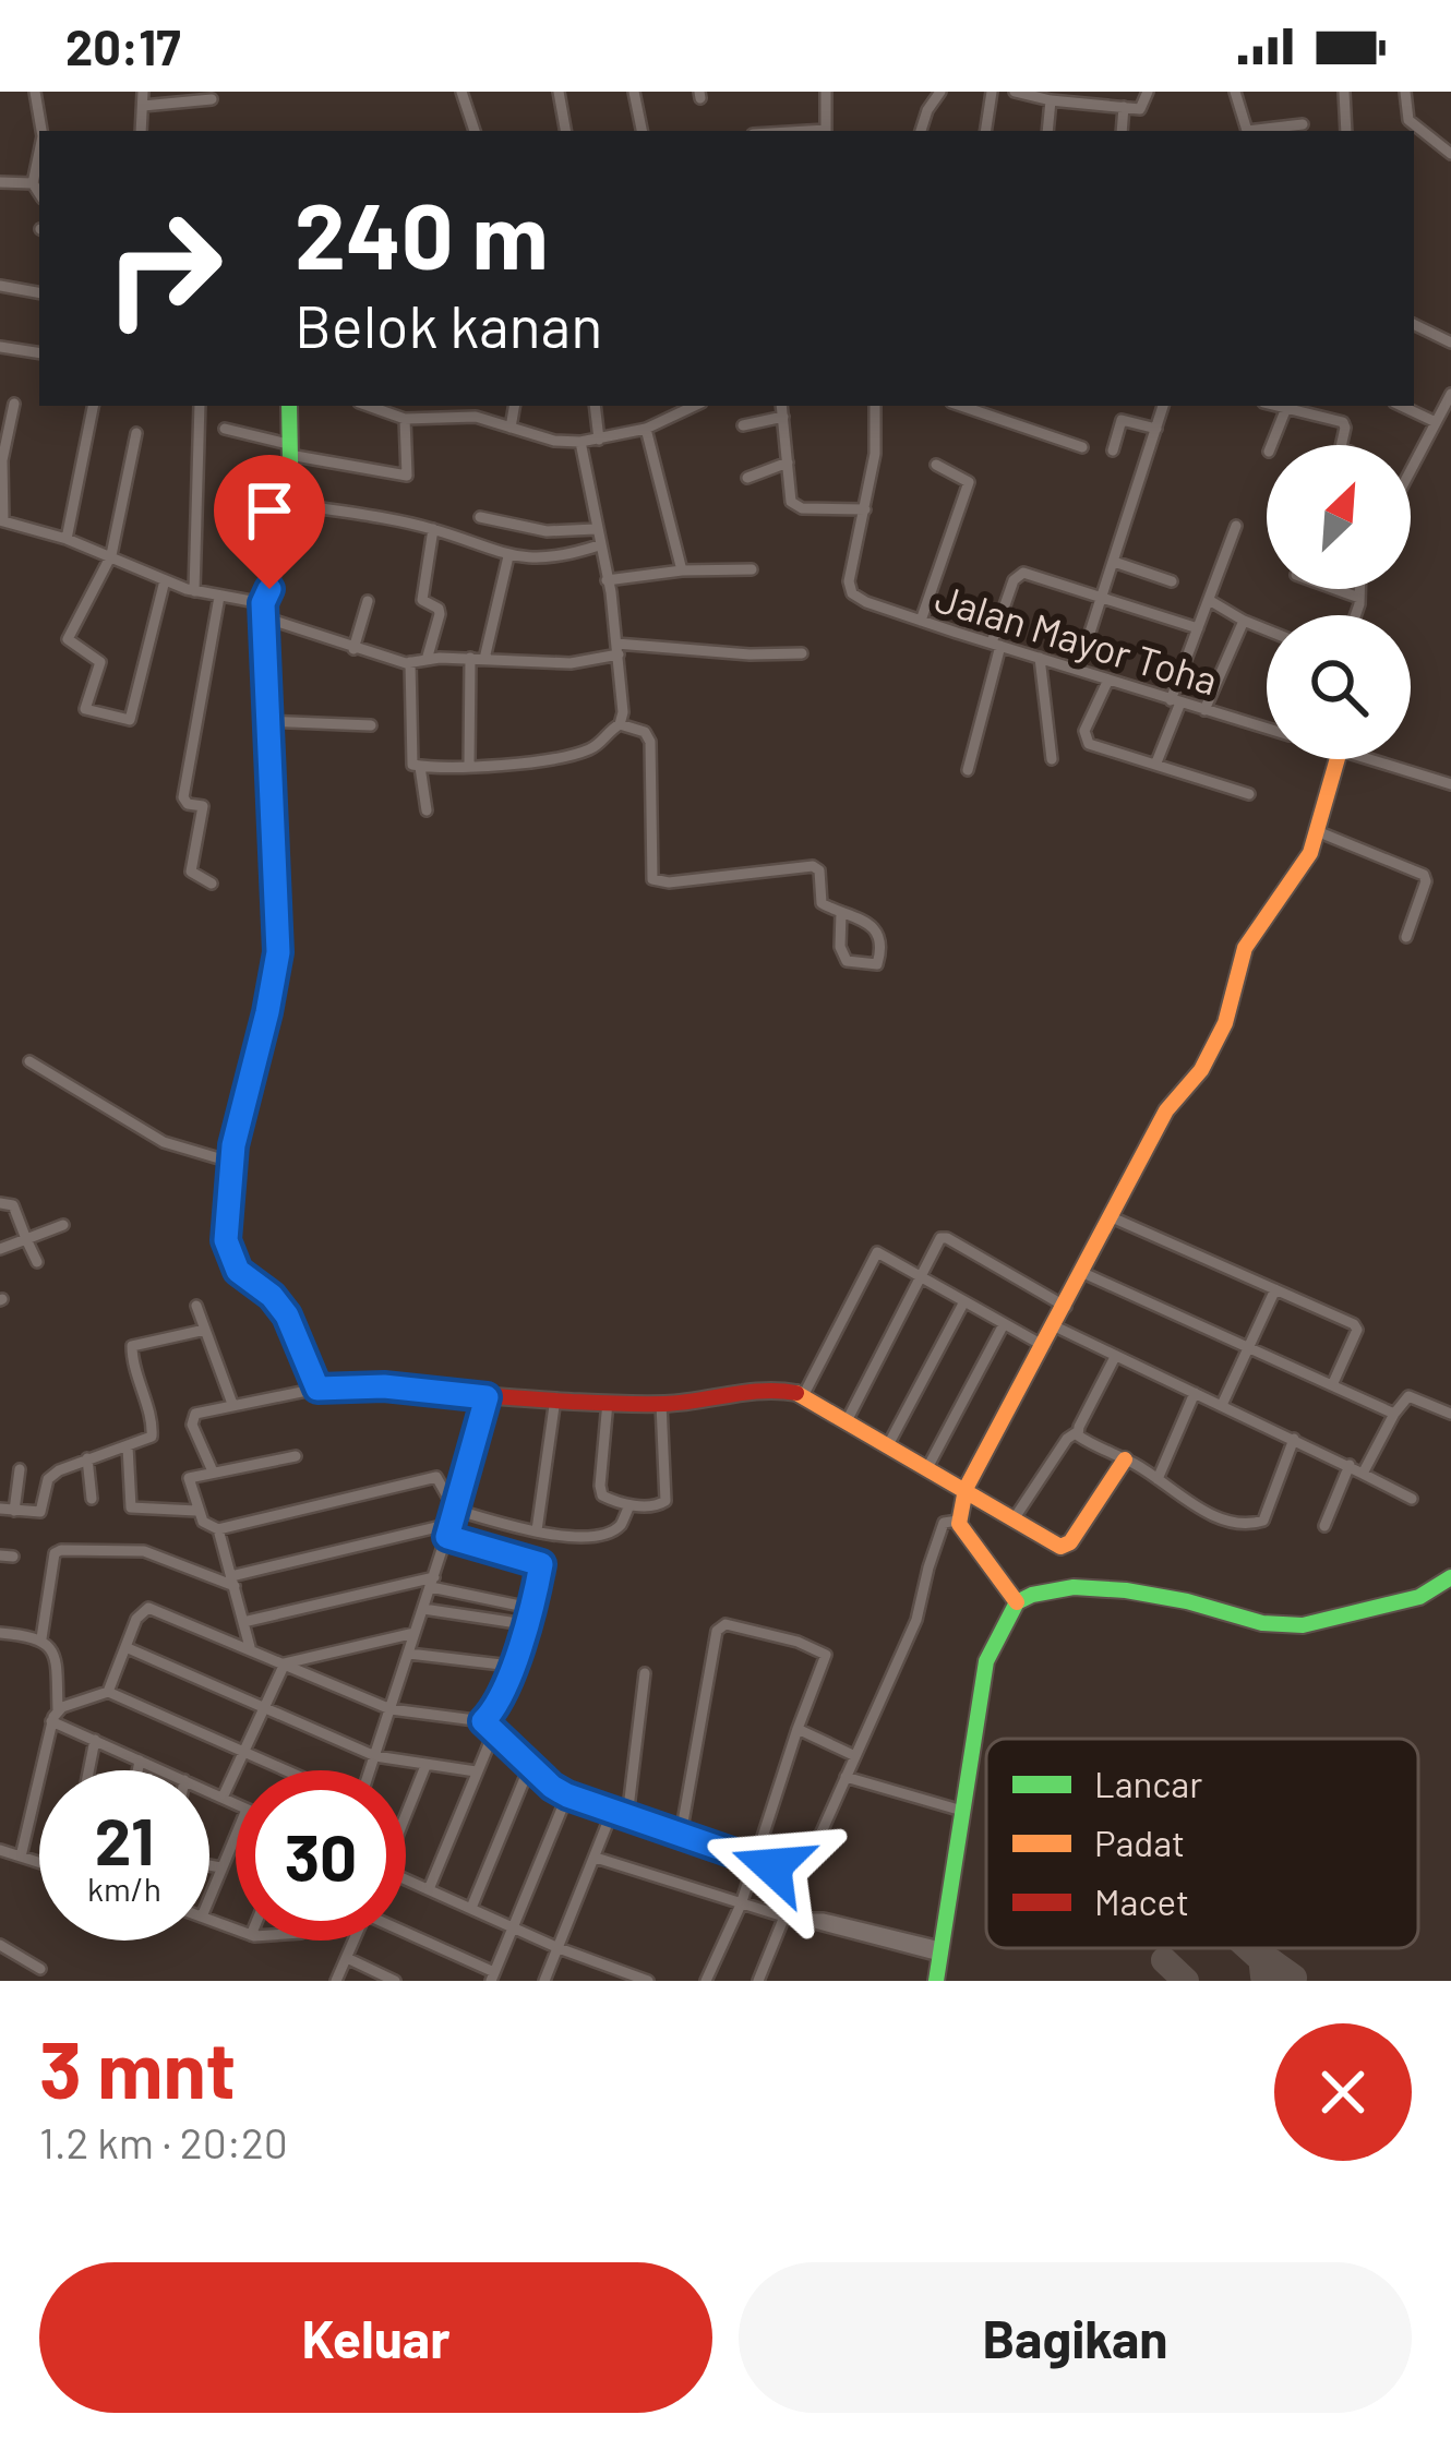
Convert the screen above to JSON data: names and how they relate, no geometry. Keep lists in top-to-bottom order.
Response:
{
  "streets": {
    "street": ["Jalan Mayor Toha"]
  },
  "legend": ["Lancar", "Padat", "Macet"],
  "north": "top right",
  "page": {
    "status": "20:17",
    "turn": ["240 m", "Belok kanan"],
    "speed": "21 km/h",
    "limit": "30",
    "heading": ["3 mnt", "1.2 km · 20:20"],
    "buttons": ["Keluar", "Bagikan"]
  }
}
